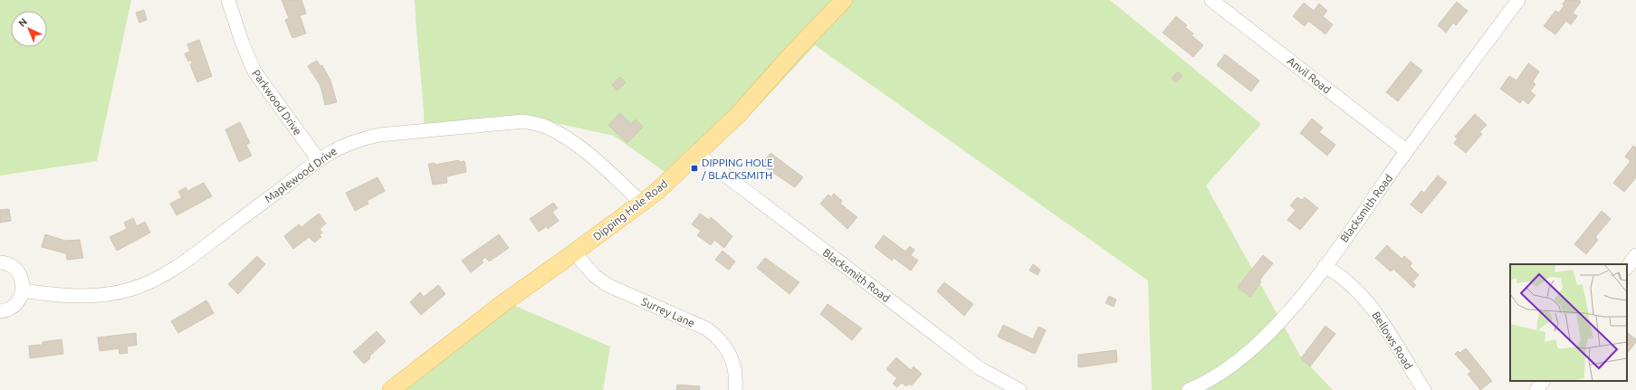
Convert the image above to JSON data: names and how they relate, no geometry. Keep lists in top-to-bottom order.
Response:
{
  "streets": {
    "main road": ["Dipping Hole Road"],
    "street": [
      "Anvil Road",
      "Parkwood Drive",
      "Maplewood Drive",
      "Blacksmith Road",
      "Surrey Lane",
      "Bellows Road"
    ]
  },
  "crossings": [
    ["Anvil Road", "Blacksmith Road"],
    ["Parkwood Drive", "Maplewood Drive"],
    ["Maplewood Drive", "Dipping Hole Road"],
    ["Blacksmith Road", "Dipping Hole Road"],
    ["Blacksmith Road", "Bellows Road"],
    ["Dipping Hole Road", "Surrey Lane"]
  ],
  "places": {
    "transit": ["DIPPING HOLE / BLACKSMITH"]
  },
  "north": "top left"
}
